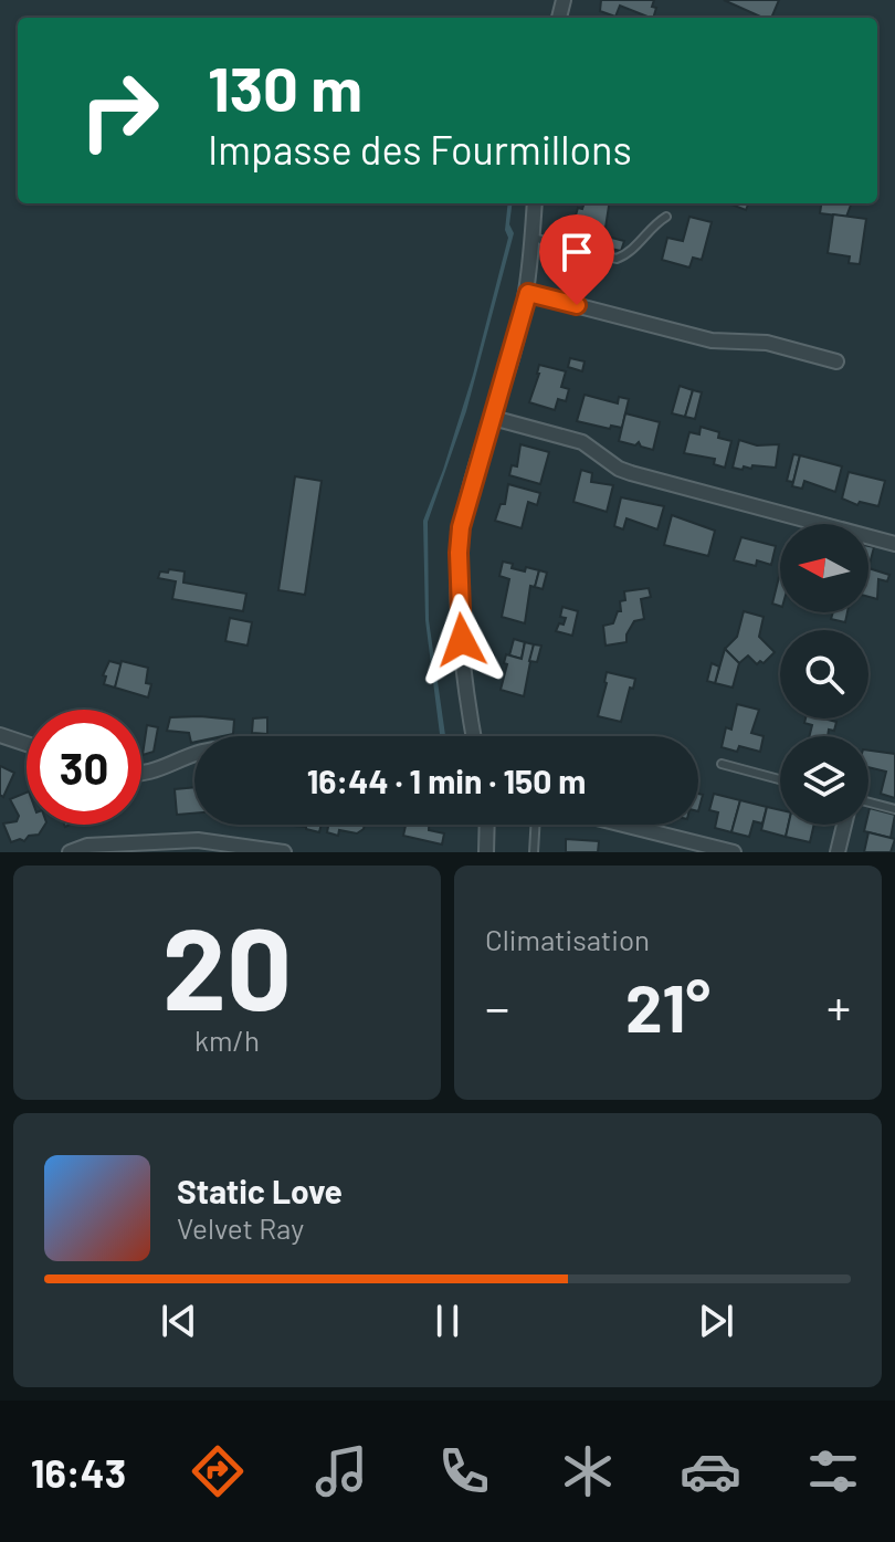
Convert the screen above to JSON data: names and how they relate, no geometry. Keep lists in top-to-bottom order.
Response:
{
  "north": "left",
  "page": {
    "turn": ["130 m", "Impasse des Fourmillons"],
    "limit": "30",
    "trip": "16:44 · 1 min · 150 m",
    "tile": [
      ["20", "km/h"],
      "Climatisation"
    ],
    "heat": ["−", "21°", "+"],
    "song": ["Static Love", "Velvet Ray"],
    "tabs": "16:43"
  }
}
